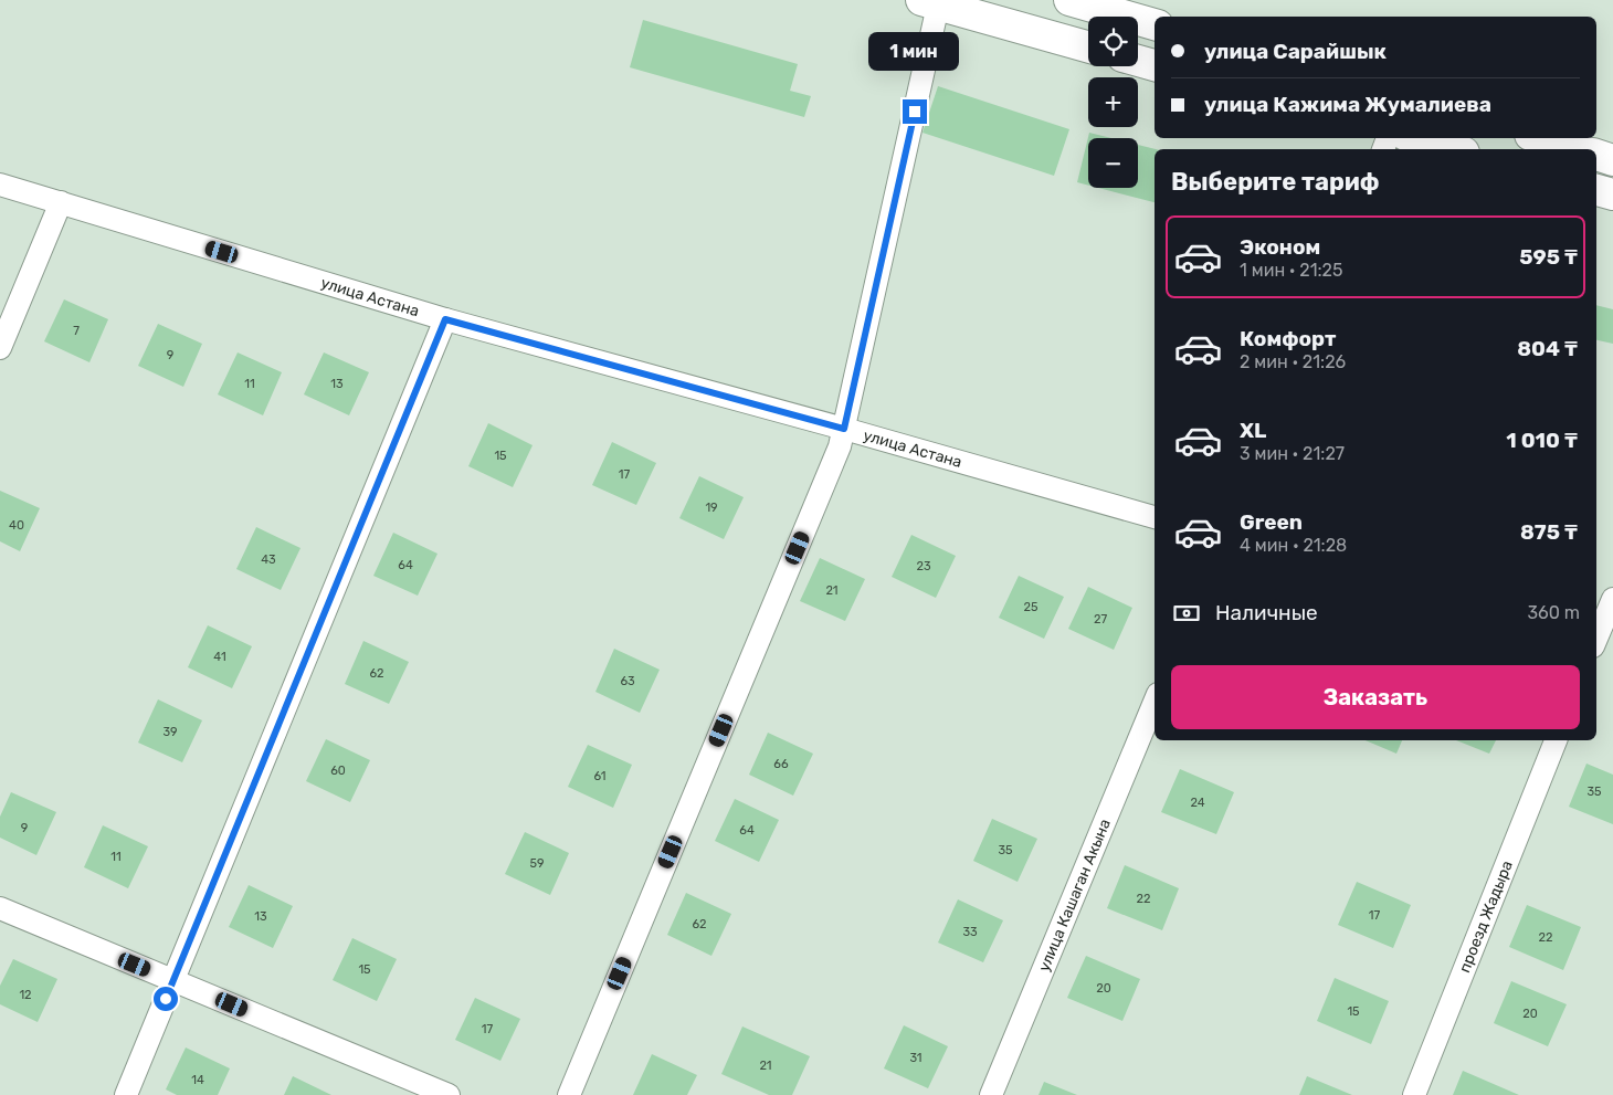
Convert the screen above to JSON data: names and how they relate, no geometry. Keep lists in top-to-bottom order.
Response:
{
  "streets": {
    "street": ["улица Астана", "улица Кашаган Акына", "проезд Жадыра"]
  },
  "house_numbers": [
    "7",
    "9",
    "11",
    "13",
    "15",
    "17",
    "19",
    "40",
    "43",
    "64",
    "23",
    "21",
    "25",
    "27",
    "41",
    "62",
    "63",
    "39",
    "66",
    "60",
    "61",
    "35",
    "24",
    "9",
    "64",
    "35",
    "11",
    "59",
    "22",
    "17",
    "13",
    "62",
    "33",
    "22",
    "15",
    "20",
    "12",
    "15",
    "20",
    "17",
    "31",
    "21",
    "14"
  ],
  "page": {
    "map_buttons": ["+", "−"],
    "banner": ["улица Сарайшык", "улица Кажима Жумалиева"],
    "bubble": "1 мин",
    "heading": "Выберите тариф",
    "list": [
      {
        "name": "Эконом",
        "note": "1 мин · 21:25",
        "value": "595 ₸"
      },
      {
        "name": "Комфорт",
        "note": "2 мин · 21:26",
        "value": "804 ₸"
      },
      {
        "name": "XL",
        "note": "3 мин · 21:27",
        "value": "1 010 ₸"
      },
      {
        "name": "Green",
        "note": "4 мин · 21:28",
        "value": "875 ₸"
      }
    ],
    "pay": ["Наличные", "360 m"],
    "buttons": "Заказать"
  }
}
